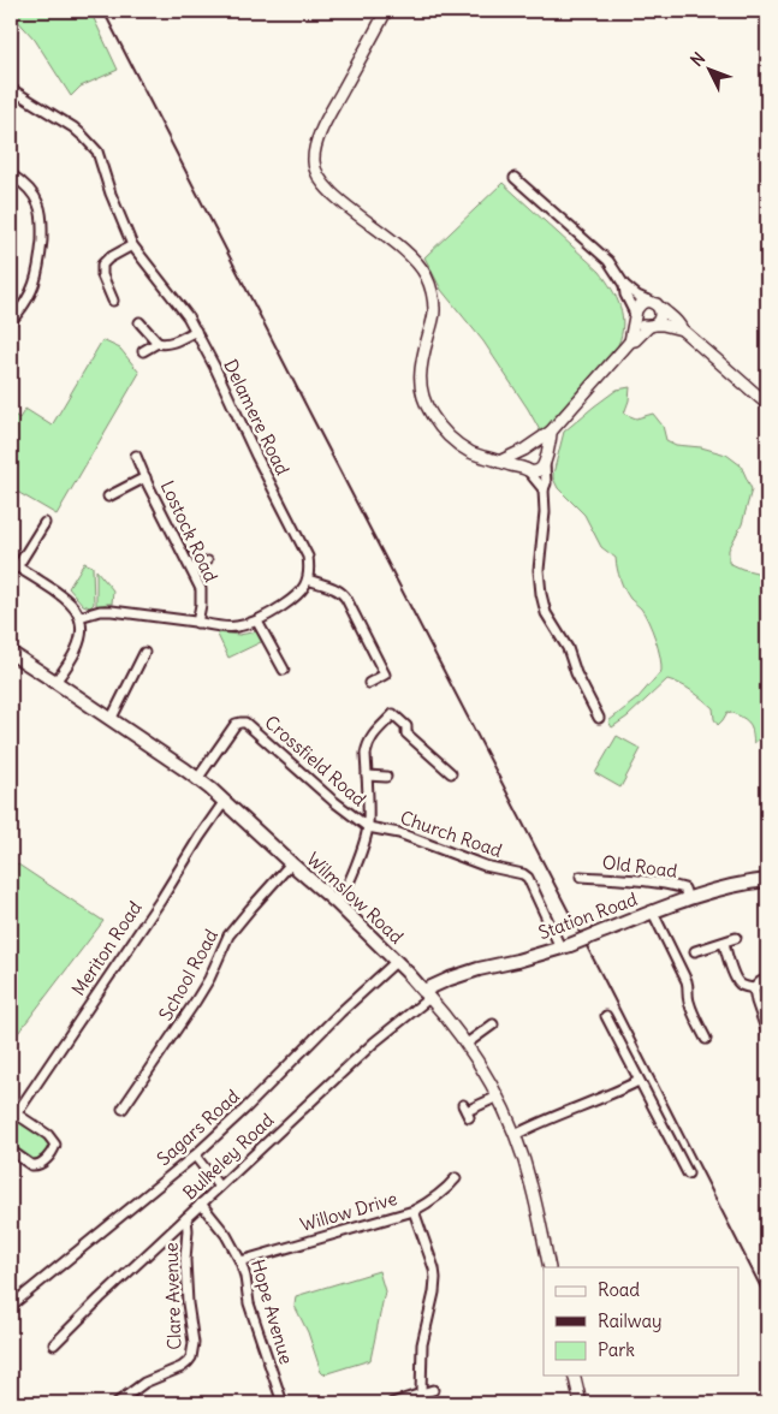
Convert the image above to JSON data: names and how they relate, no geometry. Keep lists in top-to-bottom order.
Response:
{
  "streets": {
    "main road": ["Wilmslow Road", "Station Road"],
    "street": [
      "Delamere Road",
      "Lostock Road",
      "Crossfield Road",
      "Church Road",
      "Old Road",
      "Meriton Road",
      "School Road",
      "Sagars Road",
      "Bulkeley Road",
      "Willow Drive",
      "Clare Avenue",
      "Hope Avenue"
    ]
  },
  "crossings": [
    ["Crossfield Road", "Church Road"],
    ["Crossfield Road", "Wilmslow Road"],
    ["Church Road", "Station Road"],
    ["Old Road", "Station Road"],
    ["Wilmslow Road", "Station Road"],
    ["Wilmslow Road", "Meriton Road"],
    ["Wilmslow Road", "School Road"],
    ["Wilmslow Road", "Sagars Road"],
    ["Wilmslow Road", "Bulkeley Road"],
    ["Station Road", "Bulkeley Road"],
    ["Bulkeley Road", "Clare Avenue"],
    ["Bulkeley Road", "Hope Avenue"],
    ["Willow Drive", "Hope Avenue"]
  ],
  "legend": ["Road", "Railway", "Park"],
  "north": "top left"
}
